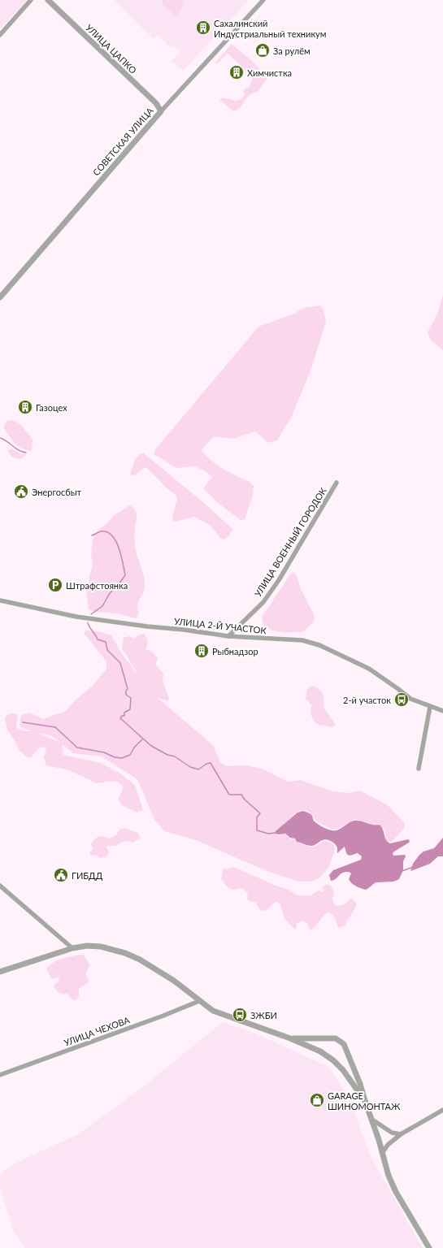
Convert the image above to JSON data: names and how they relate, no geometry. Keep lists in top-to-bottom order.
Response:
{
  "streets": {
    "street": [
      "УЛИЦА ЦАПКО",
      "СОВЕТСКАЯ УЛИЦА",
      "УЛИЦА ВОЕННЫЙ ГОРОДОК",
      "УЛИЦА 2-Й УЧАСТОК",
      "УЛИЦА ЧЕХОВА"
    ]
  },
  "crossings": [
    ["УЛИЦА ЦАПКО", "СОВЕТСКАЯ УЛИЦА"],
    ["УЛИЦА ВОЕННЫЙ ГОРОДОК", "УЛИЦА 2-Й УЧАСТОК"]
  ],
  "places": {
    "building": [
      "Сахалинский Индустриальный техникум",
      "Химчистка",
      "Газоцех",
      "Рыбнадзор"
    ],
    "shop": ["За рулём", "GARAGE ШИНОМОНТАЖ"],
    "public building": ["Энергосбыт", "ГИБДД"],
    "parking": ["Штрафстоянка"],
    "bus stop": ["2-й участок", "ЗЖБИ"]
  }
}
